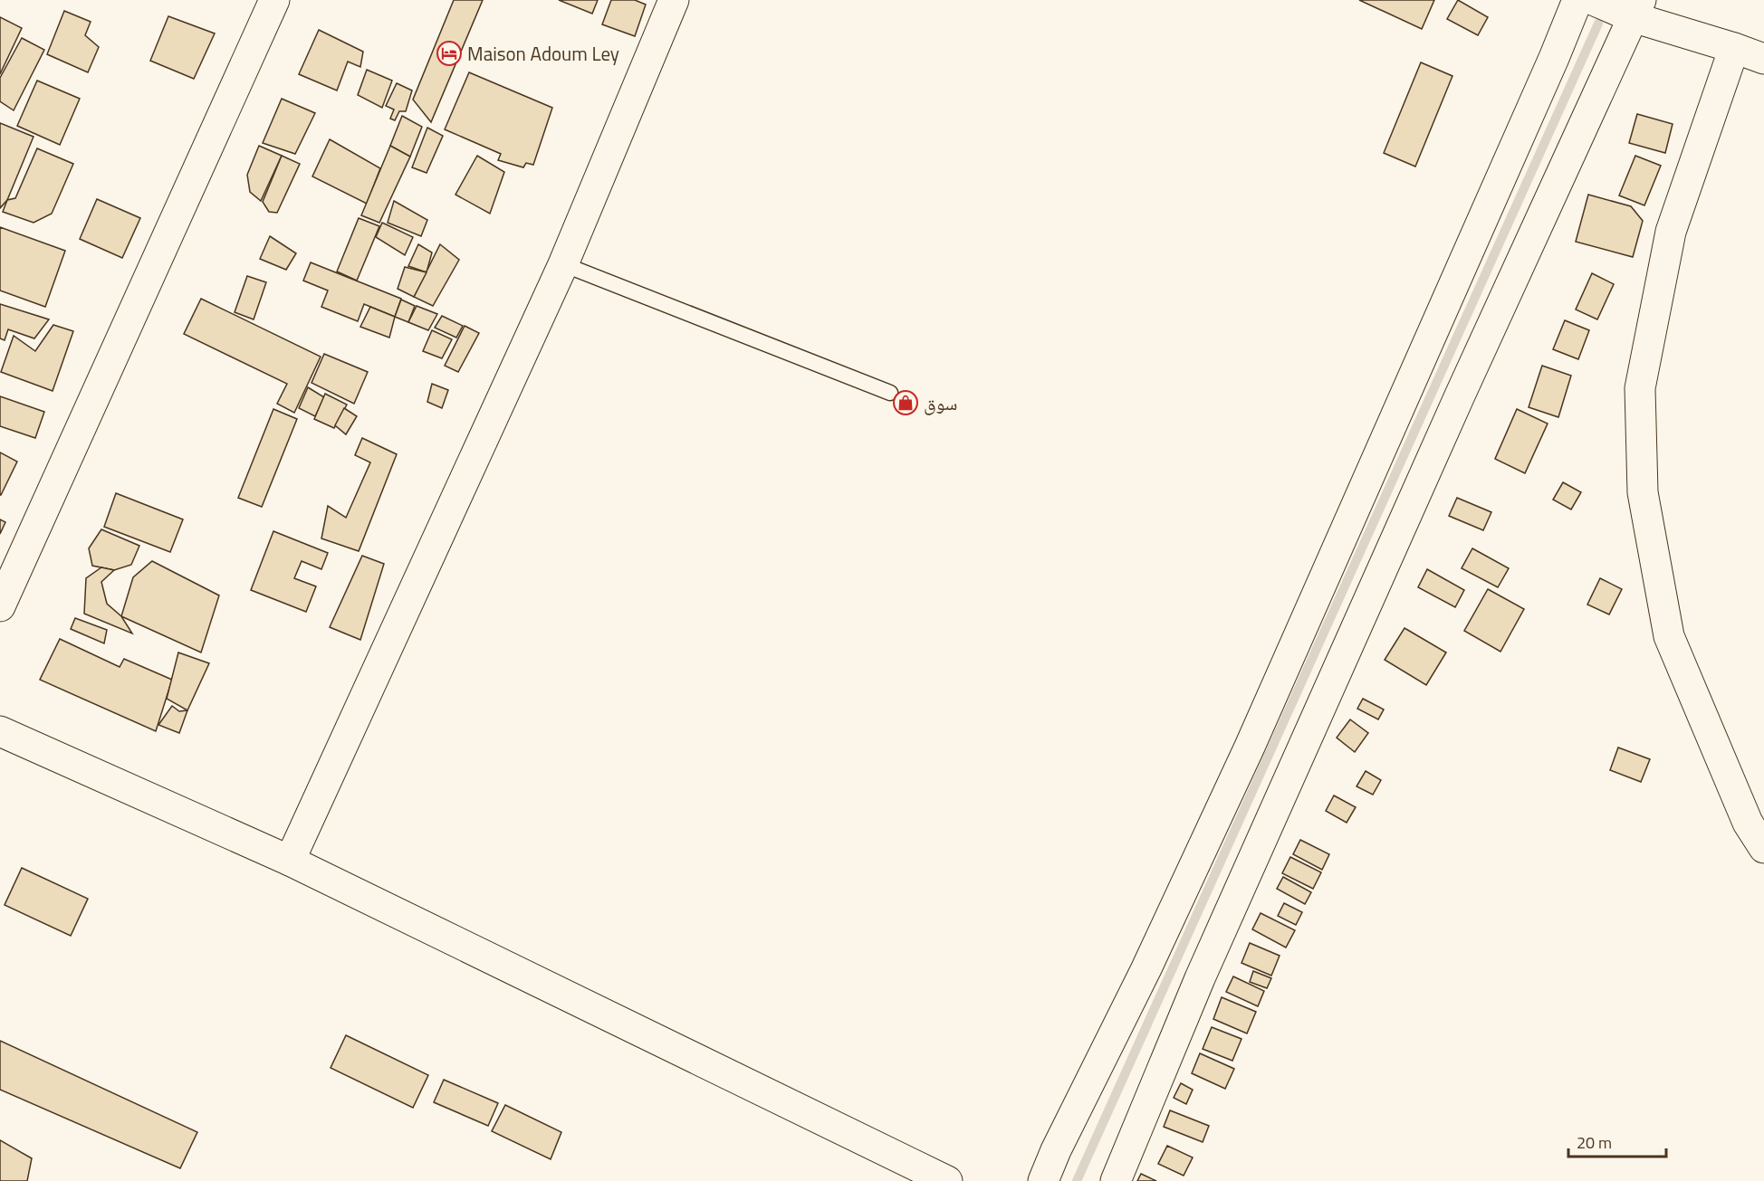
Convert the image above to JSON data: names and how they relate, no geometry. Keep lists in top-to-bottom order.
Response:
{
  "places": {
    "hotel": ["Maison Adoum Ley"],
    "shop": ["سوق"]
  },
  "scale_bar": "20 m"
}
